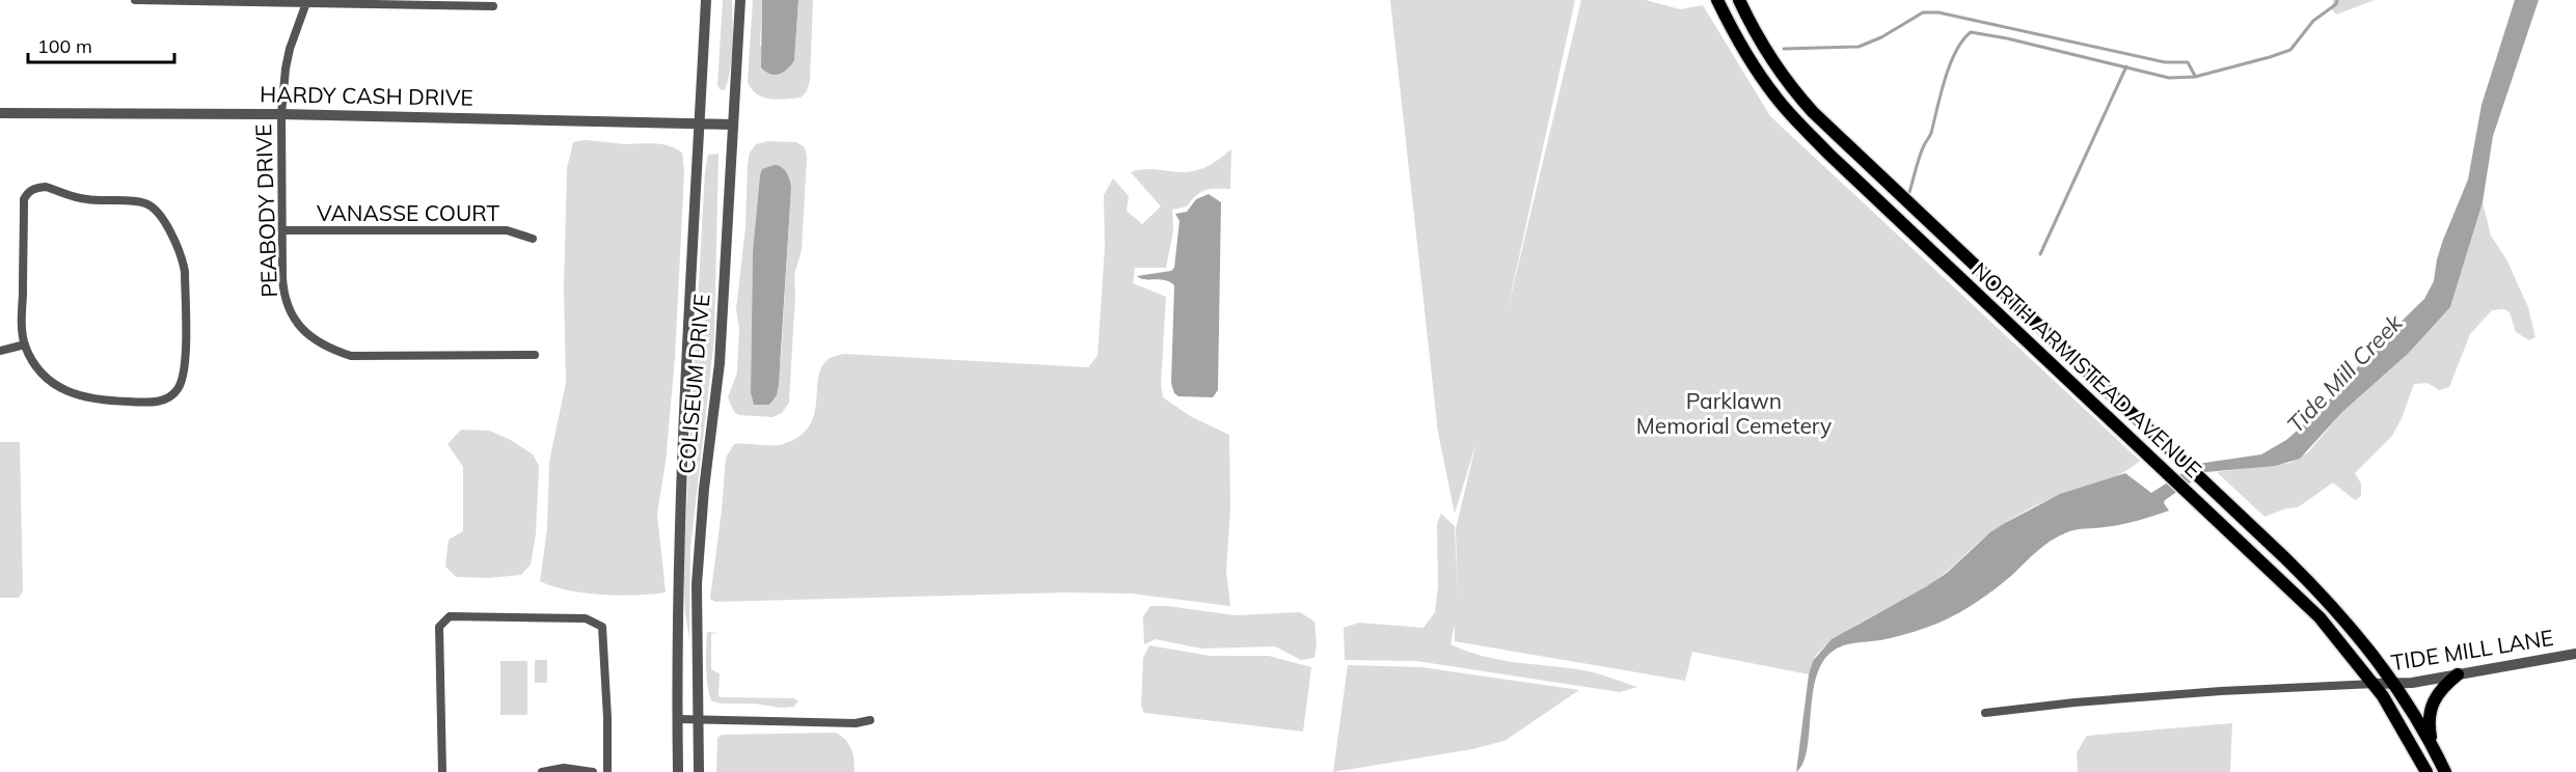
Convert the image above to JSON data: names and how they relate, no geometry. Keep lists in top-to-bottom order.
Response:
{
  "streets": {
    "main road": ["NORTH ARMISTEAD AVENUE"],
    "street": [
      "HARDY CASH DRIVE",
      "PEABODY DRIVE",
      "VANASSE COURT",
      "COLISEUM DRIVE",
      "TIDE MILL LANE"
    ]
  },
  "crossings": [
    ["HARDY CASH DRIVE", "PEABODY DRIVE"],
    ["HARDY CASH DRIVE", "COLISEUM DRIVE"],
    ["PEABODY DRIVE", "VANASSE COURT"],
    ["NORTH ARMISTEAD AVENUE", "TIDE MILL LANE"]
  ],
  "water": ["Tide Mill Creek"],
  "parks": ["Parklawn Memorial Cemetery"],
  "scale_bar": "100 m"
}
